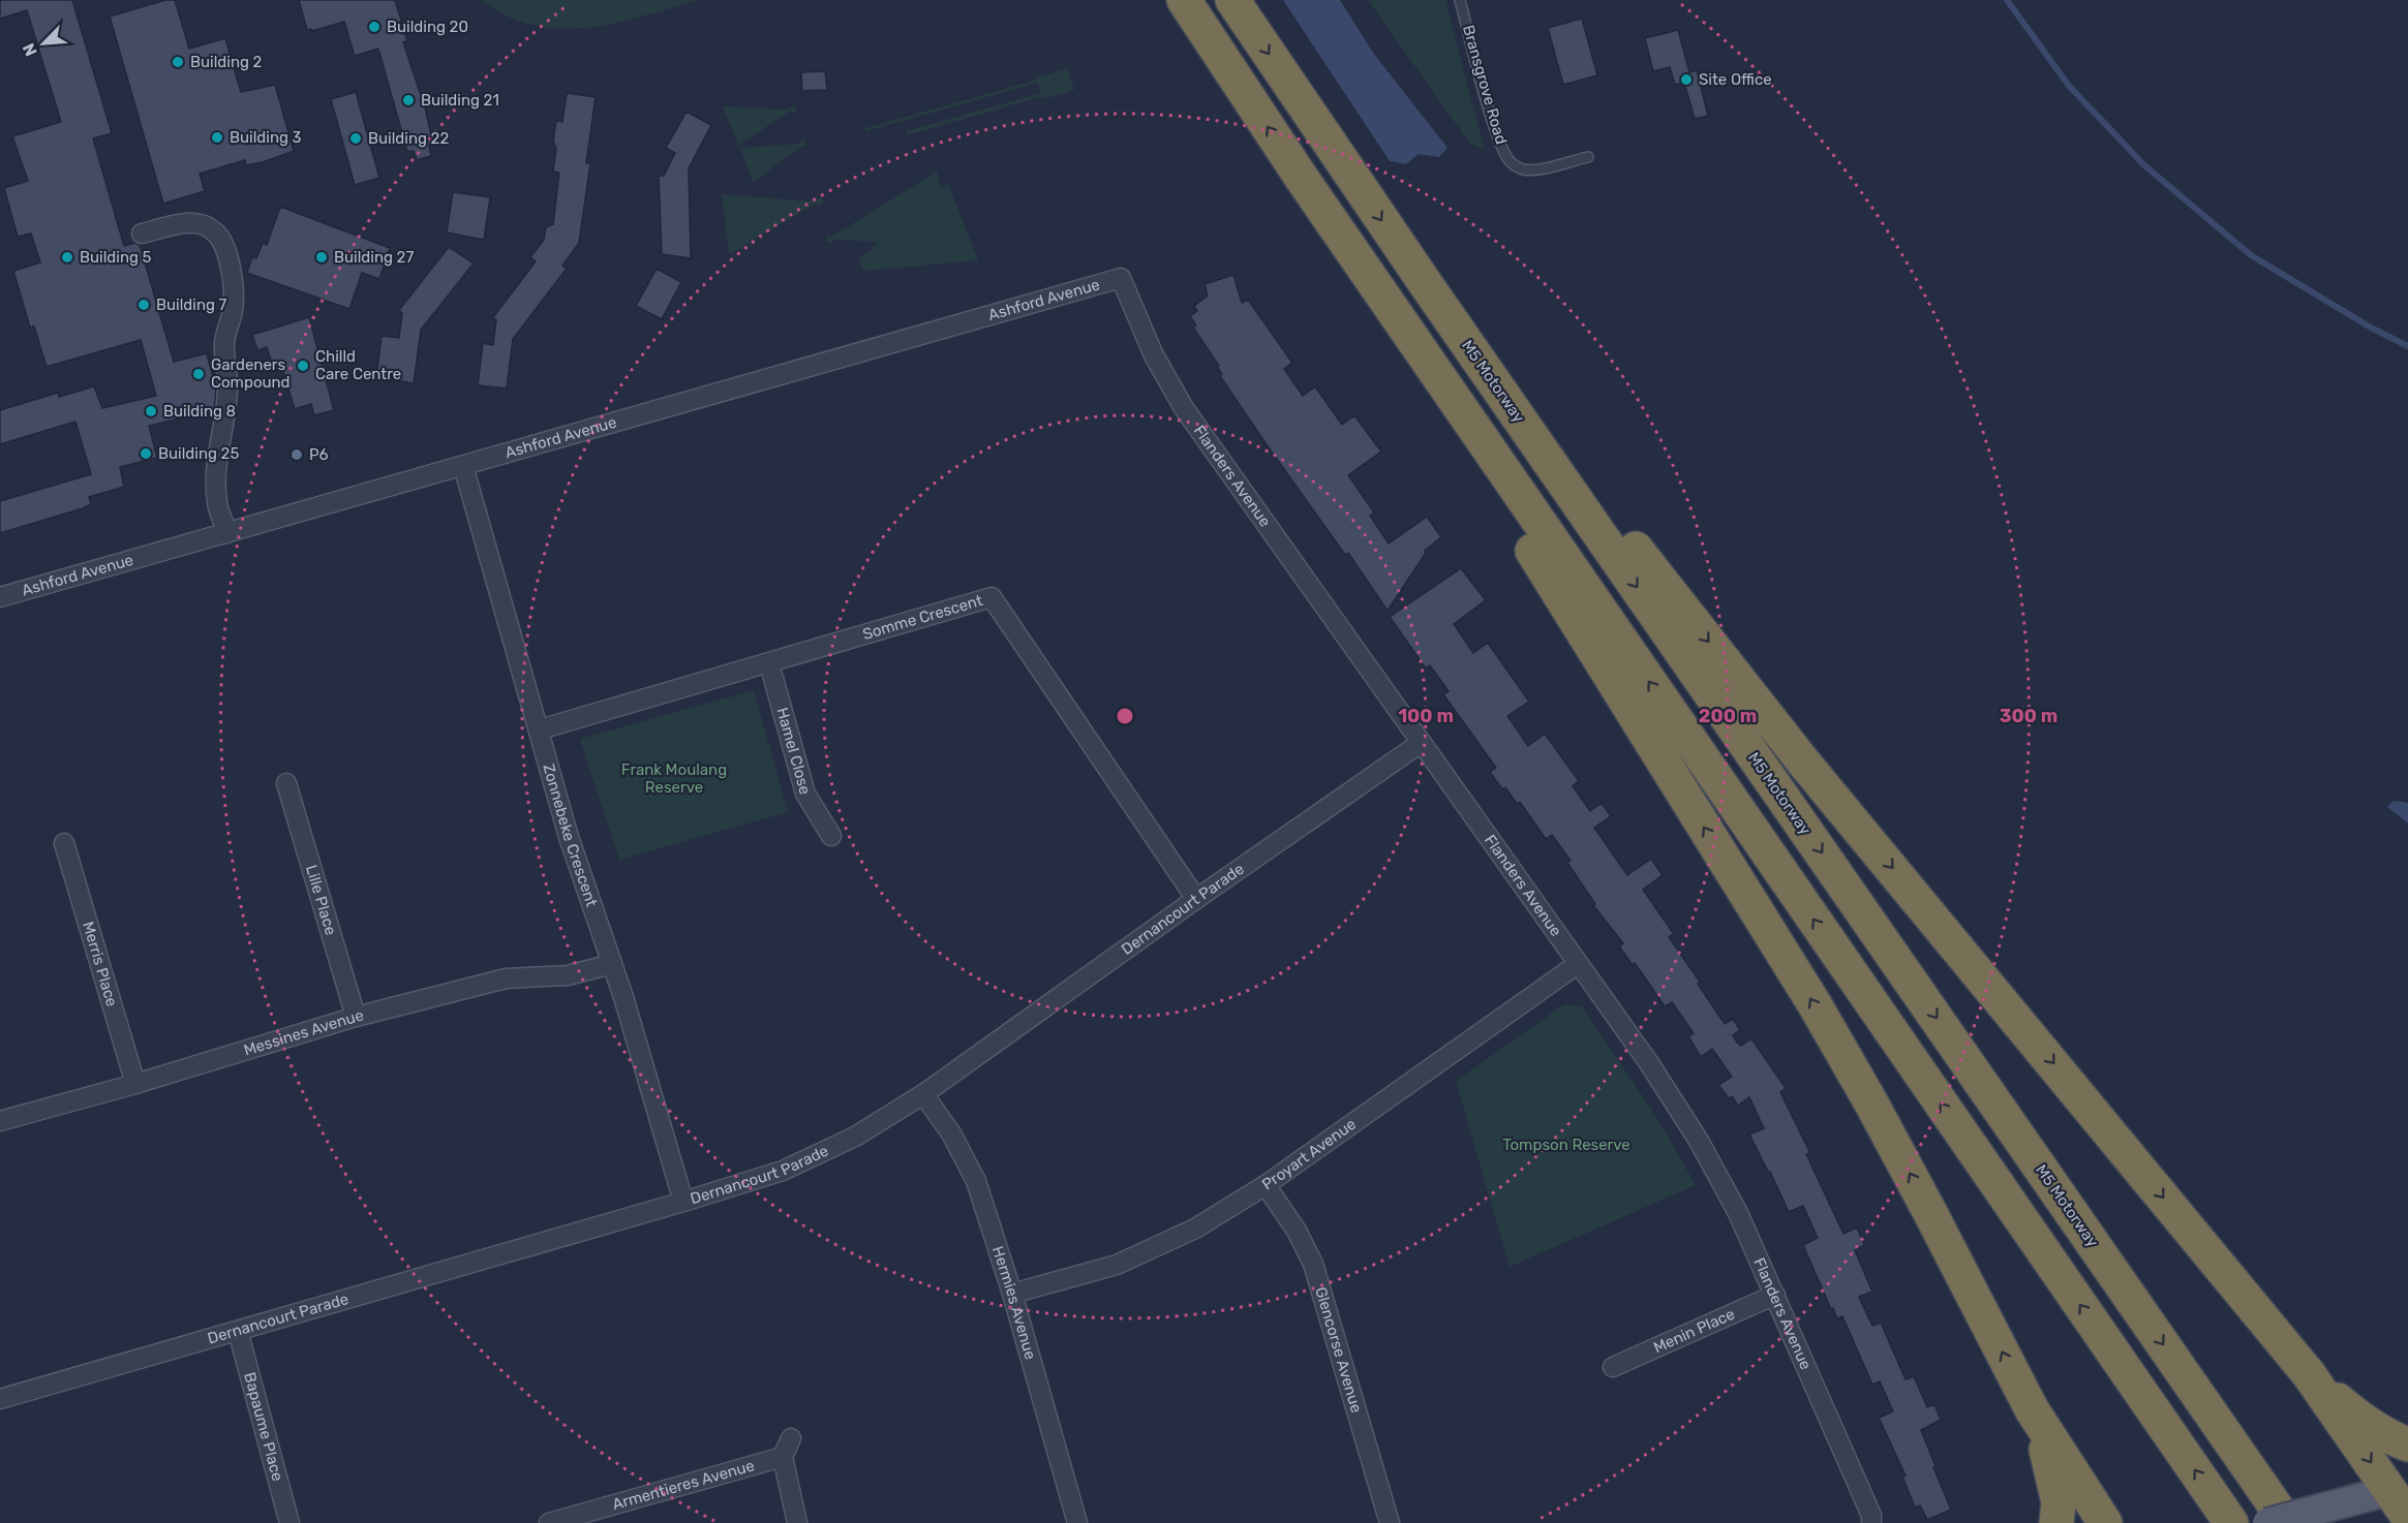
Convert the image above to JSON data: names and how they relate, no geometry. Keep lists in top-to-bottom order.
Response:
{
  "streets": {
    "highway": ["M5 Motorway"],
    "street": [
      "Ashford Avenue",
      "Flanders Avenue",
      "Somme Crescent",
      "Hamel Close",
      "Zonnebeke Crescent",
      "Lille Place",
      "Dernancourt Parade",
      "Merris Place",
      "Messines Avenue",
      "Proyart Avenue",
      "Hermies Avenue",
      "Menin Place",
      "Glencorse Avenue",
      "Bapaume Place",
      "Armentieres Avenue"
    ],
    "lane": ["Bransgrove Road"]
  },
  "crossings": [
    ["Ashford Avenue", "Flanders Avenue"],
    ["Ashford Avenue", "Zonnebeke Crescent"],
    ["Flanders Avenue", "Dernancourt Parade"],
    ["Flanders Avenue", "Proyart Avenue"],
    ["Flanders Avenue", "Menin Place"],
    ["Somme Crescent", "Hamel Close"],
    ["Somme Crescent", "Zonnebeke Crescent"],
    ["Somme Crescent", "Dernancourt Parade"],
    ["Zonnebeke Crescent", "Dernancourt Parade"],
    ["Zonnebeke Crescent", "Messines Avenue"],
    ["Lille Place", "Messines Avenue"],
    ["Dernancourt Parade", "Hermies Avenue"],
    ["Dernancourt Parade", "Bapaume Place"],
    ["Merris Place", "Messines Avenue"],
    ["Proyart Avenue", "Hermies Avenue"],
    ["Proyart Avenue", "Glencorse Avenue"]
  ],
  "parks": ["Frank Moulang Reserve", "Tompson Reserve"],
  "places": [
    "Building 20",
    "Building 2",
    "Site Office",
    "Building 21",
    "Building 3",
    "Building 22",
    "Building 5",
    "Building 27",
    "Building 7",
    "Chilld Care Centre",
    "Gardeners Compound",
    "Building 8",
    "Building 25",
    "P6"
  ],
  "north": "bottom left",
  "rings": ["100 m", "200 m", "300 m"]
}
